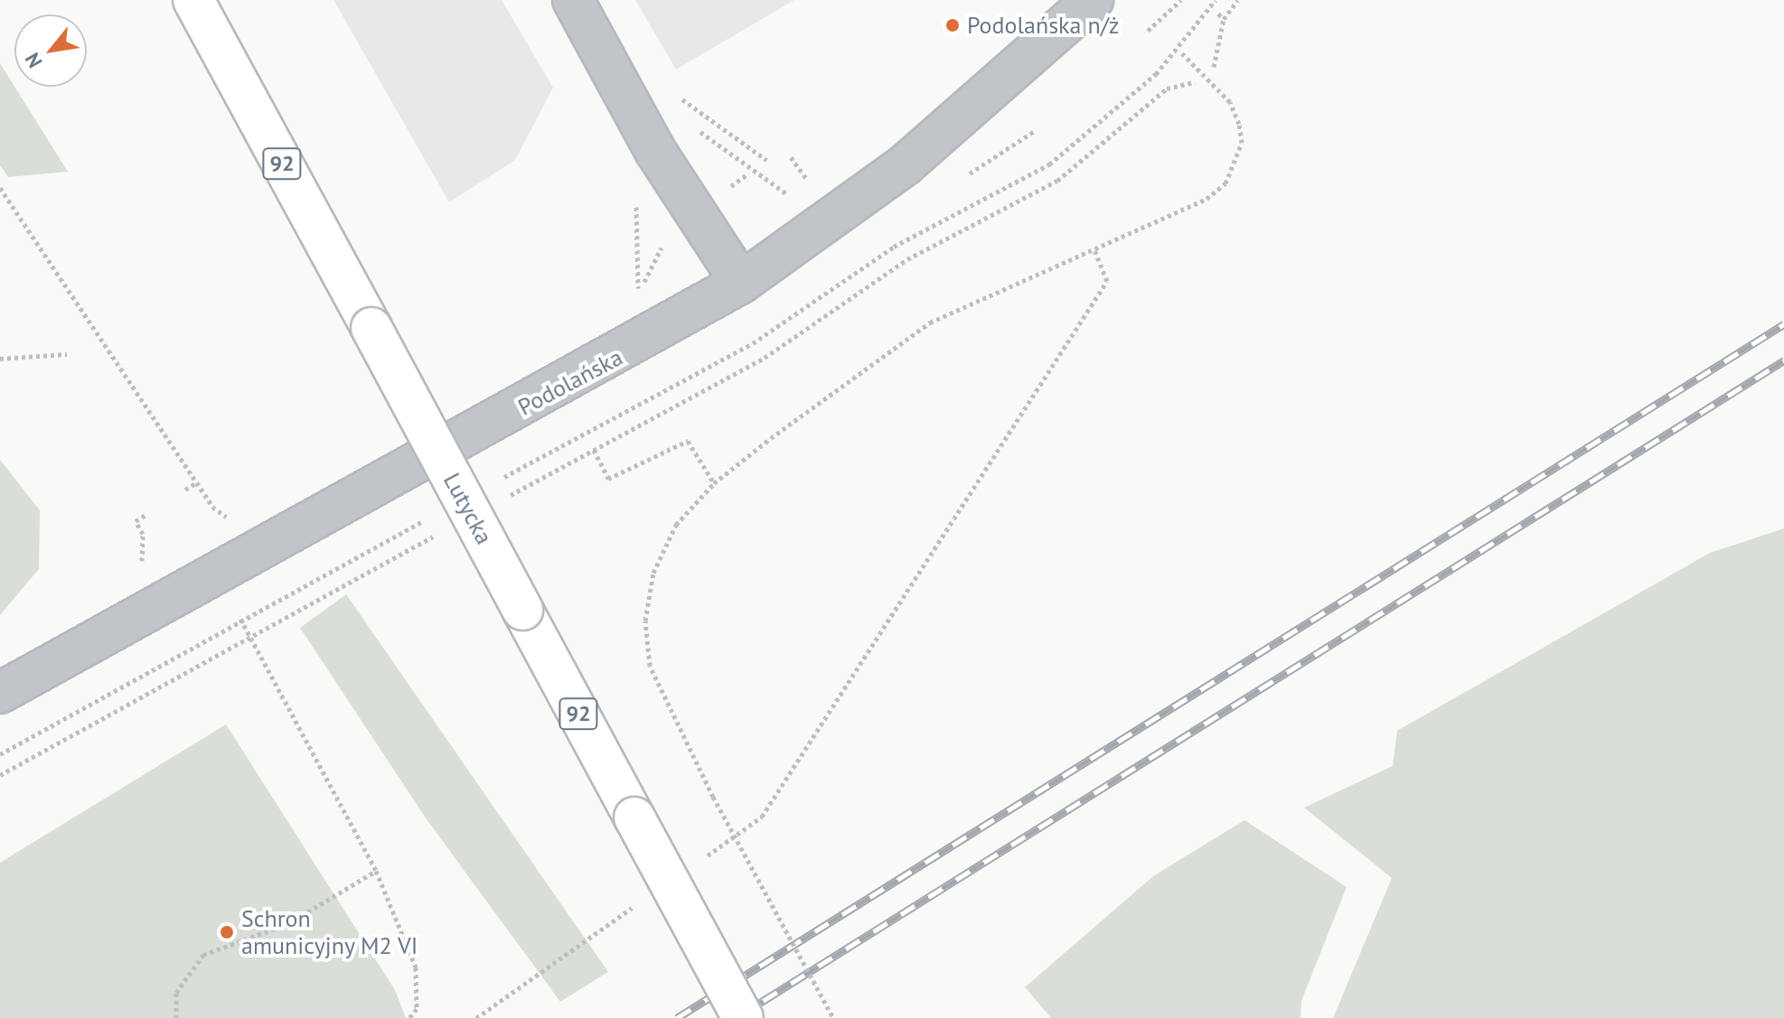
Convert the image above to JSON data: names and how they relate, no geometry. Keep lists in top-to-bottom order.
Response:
{
  "streets": {
    "main road": ["92", "Lutycka"],
    "street": ["Podolańska"]
  },
  "places": ["Podolańska n/ż", "Schron amunicyjny M2 VI"],
  "north": "bottom left"
}
